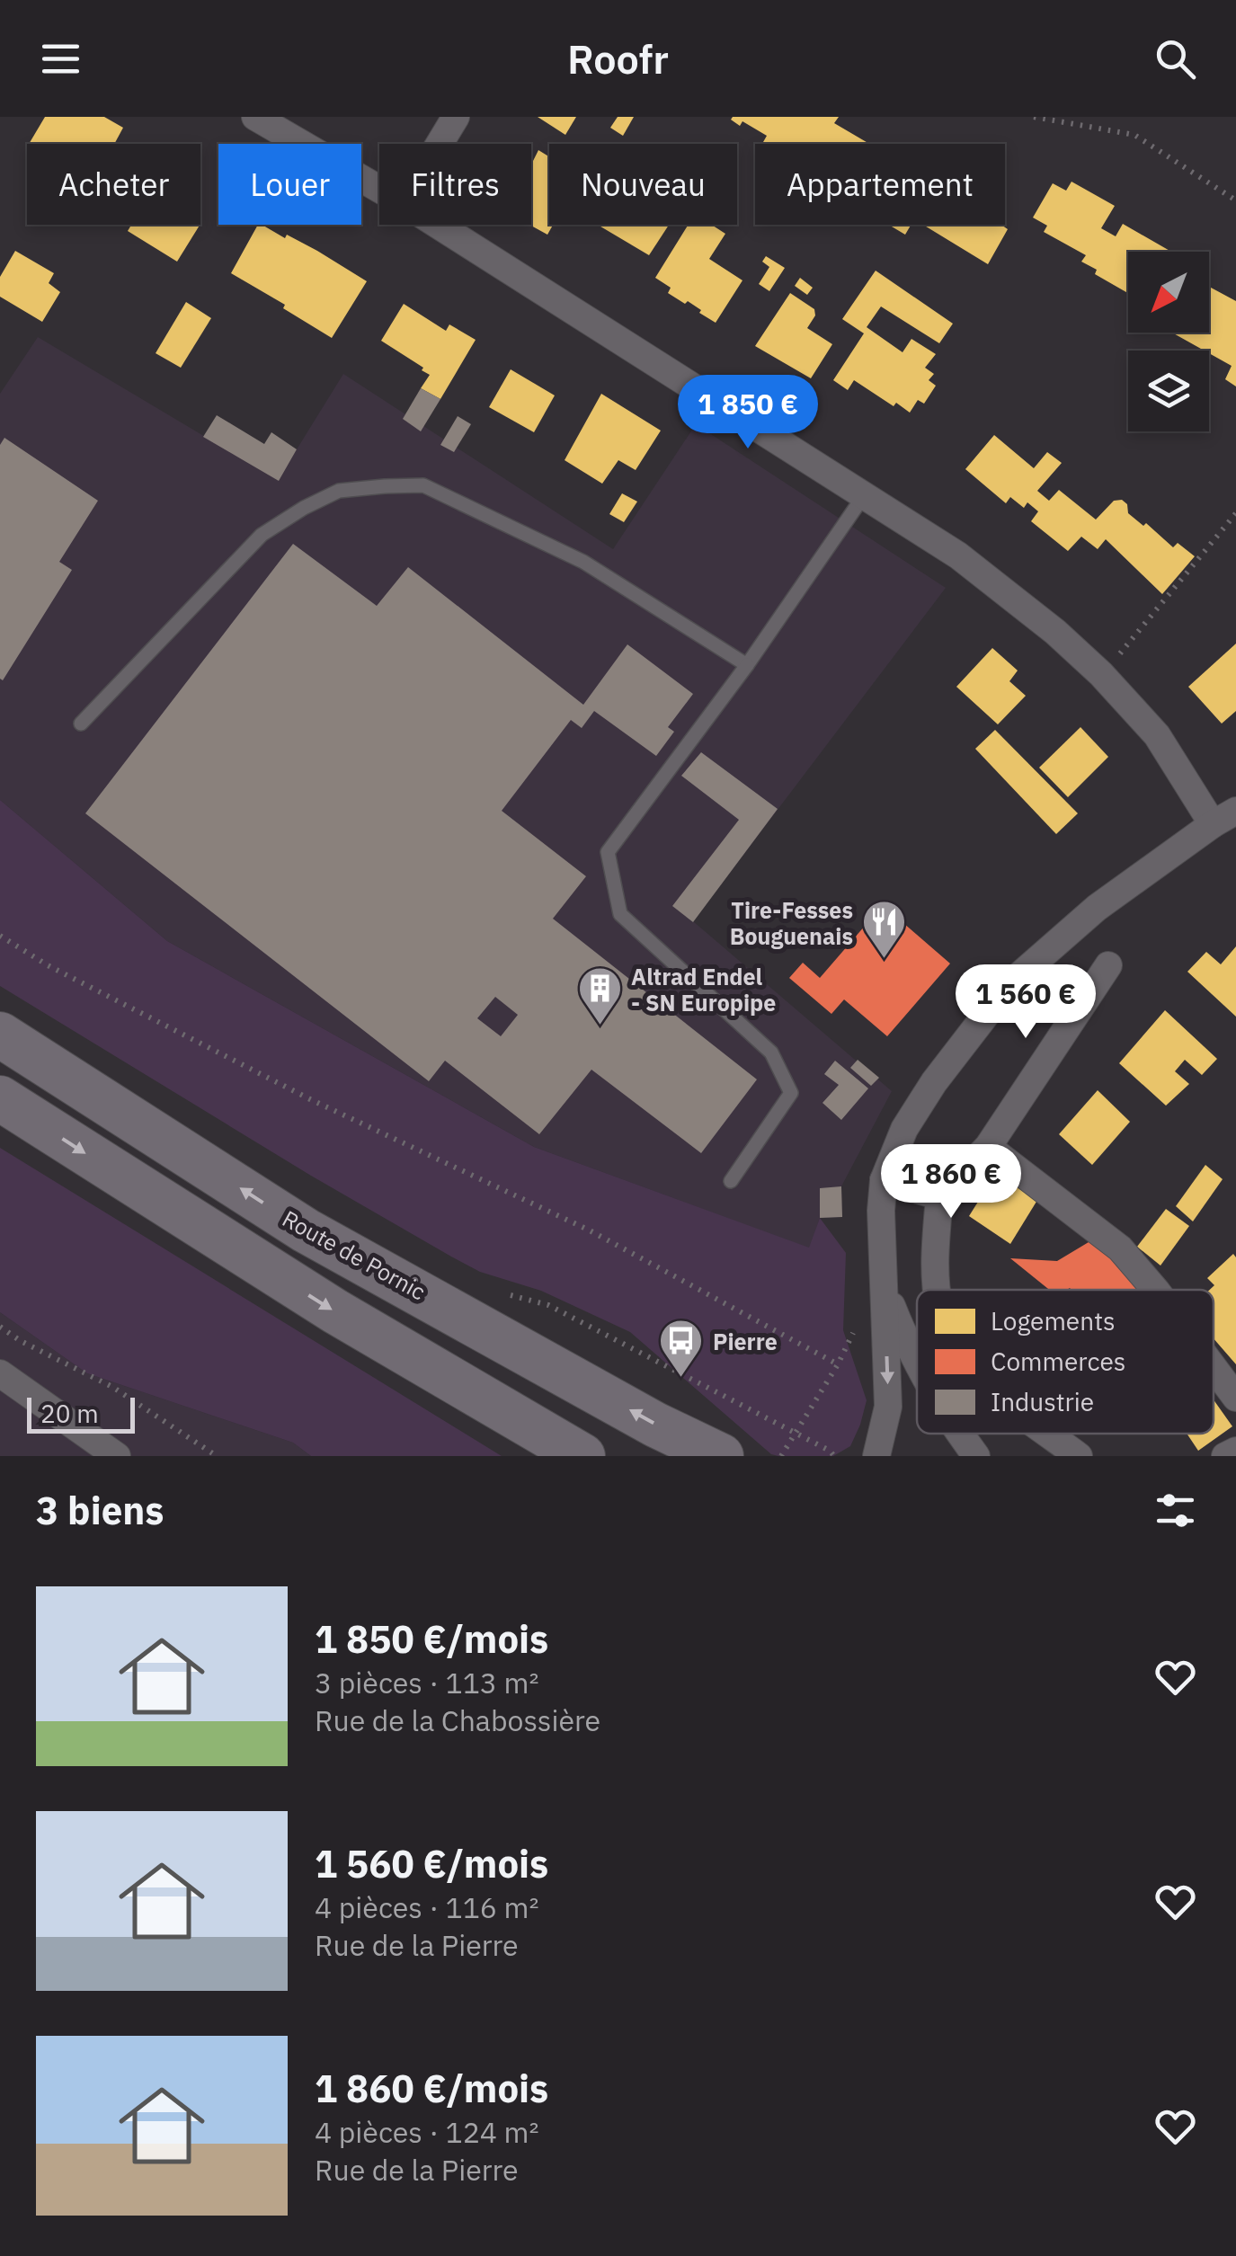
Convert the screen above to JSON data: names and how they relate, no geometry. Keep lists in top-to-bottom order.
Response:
{
  "streets": {
    "main road": ["Route de Pornic"]
  },
  "places": {
    "restaurant": ["Tire-Fesses Bouguenais"],
    "building": ["Altrad Endel - SN Europipe"],
    "bus stop": ["Pierre"]
  },
  "legend": ["Logements", "Commerces", "Industrie"],
  "scale_bar": "20 m",
  "north": "bottom left",
  "page": {
    "header": "Roofr",
    "chip": [
      "Acheter",
      "Louer",
      "Filtres",
      "Nouveau",
      "Appartement"
    ],
    "price": ["1 850 €", "1 560 €", "1 860 €"],
    "scale": "20 m",
    "heading": "3 biens",
    "list": [
      {
        "name": "1 850 €/mois",
        "note": "3 pièces · 113 m² · Rue de la Chabossière"
      },
      {
        "name": "1 560 €/mois",
        "note": "4 pièces · 116 m² · Rue de la Pierre"
      },
      {
        "name": "1 860 €/mois",
        "note": "4 pièces · 124 m² · Rue de la Pierre"
      }
    ]
  }
}
